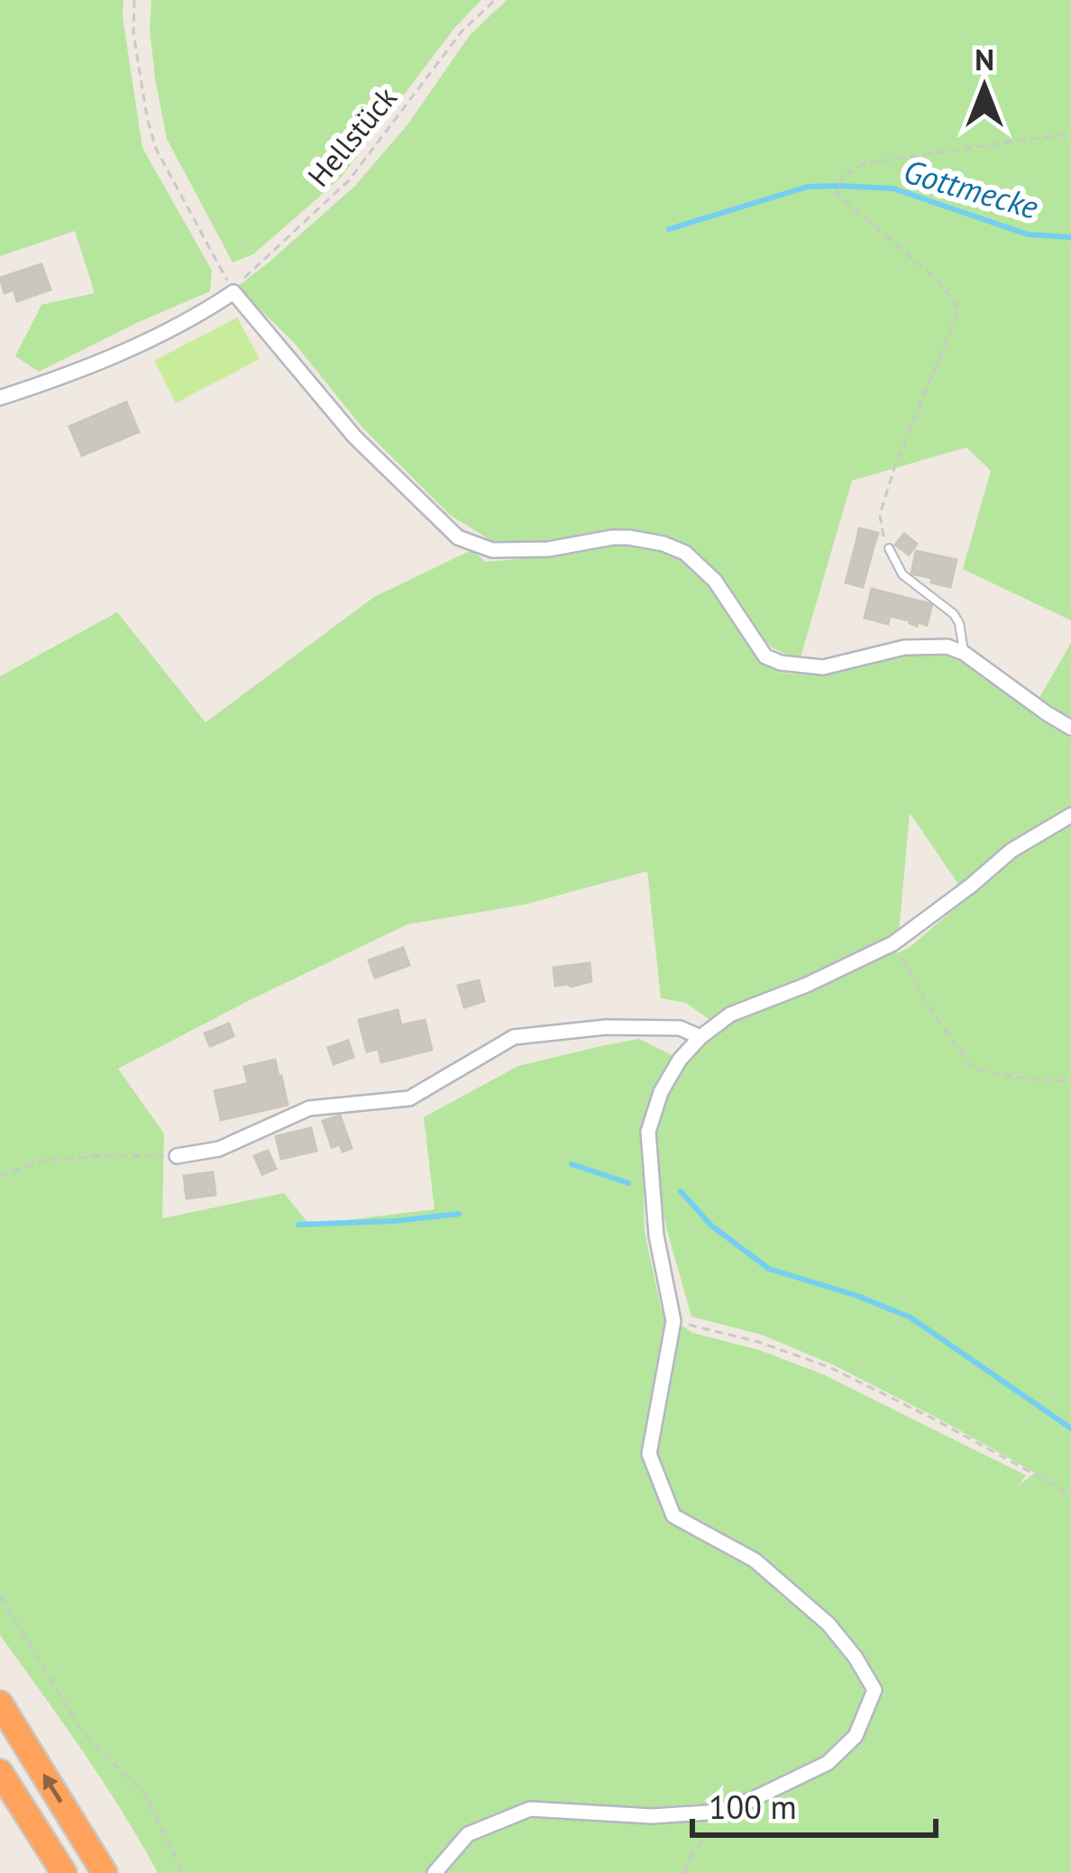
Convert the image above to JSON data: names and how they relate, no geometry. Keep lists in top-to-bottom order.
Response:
{
  "streets": {
    "path": ["Hellstück"]
  },
  "water": ["Gottmecke"],
  "scale_bar": "100 m",
  "north": "top"
}
